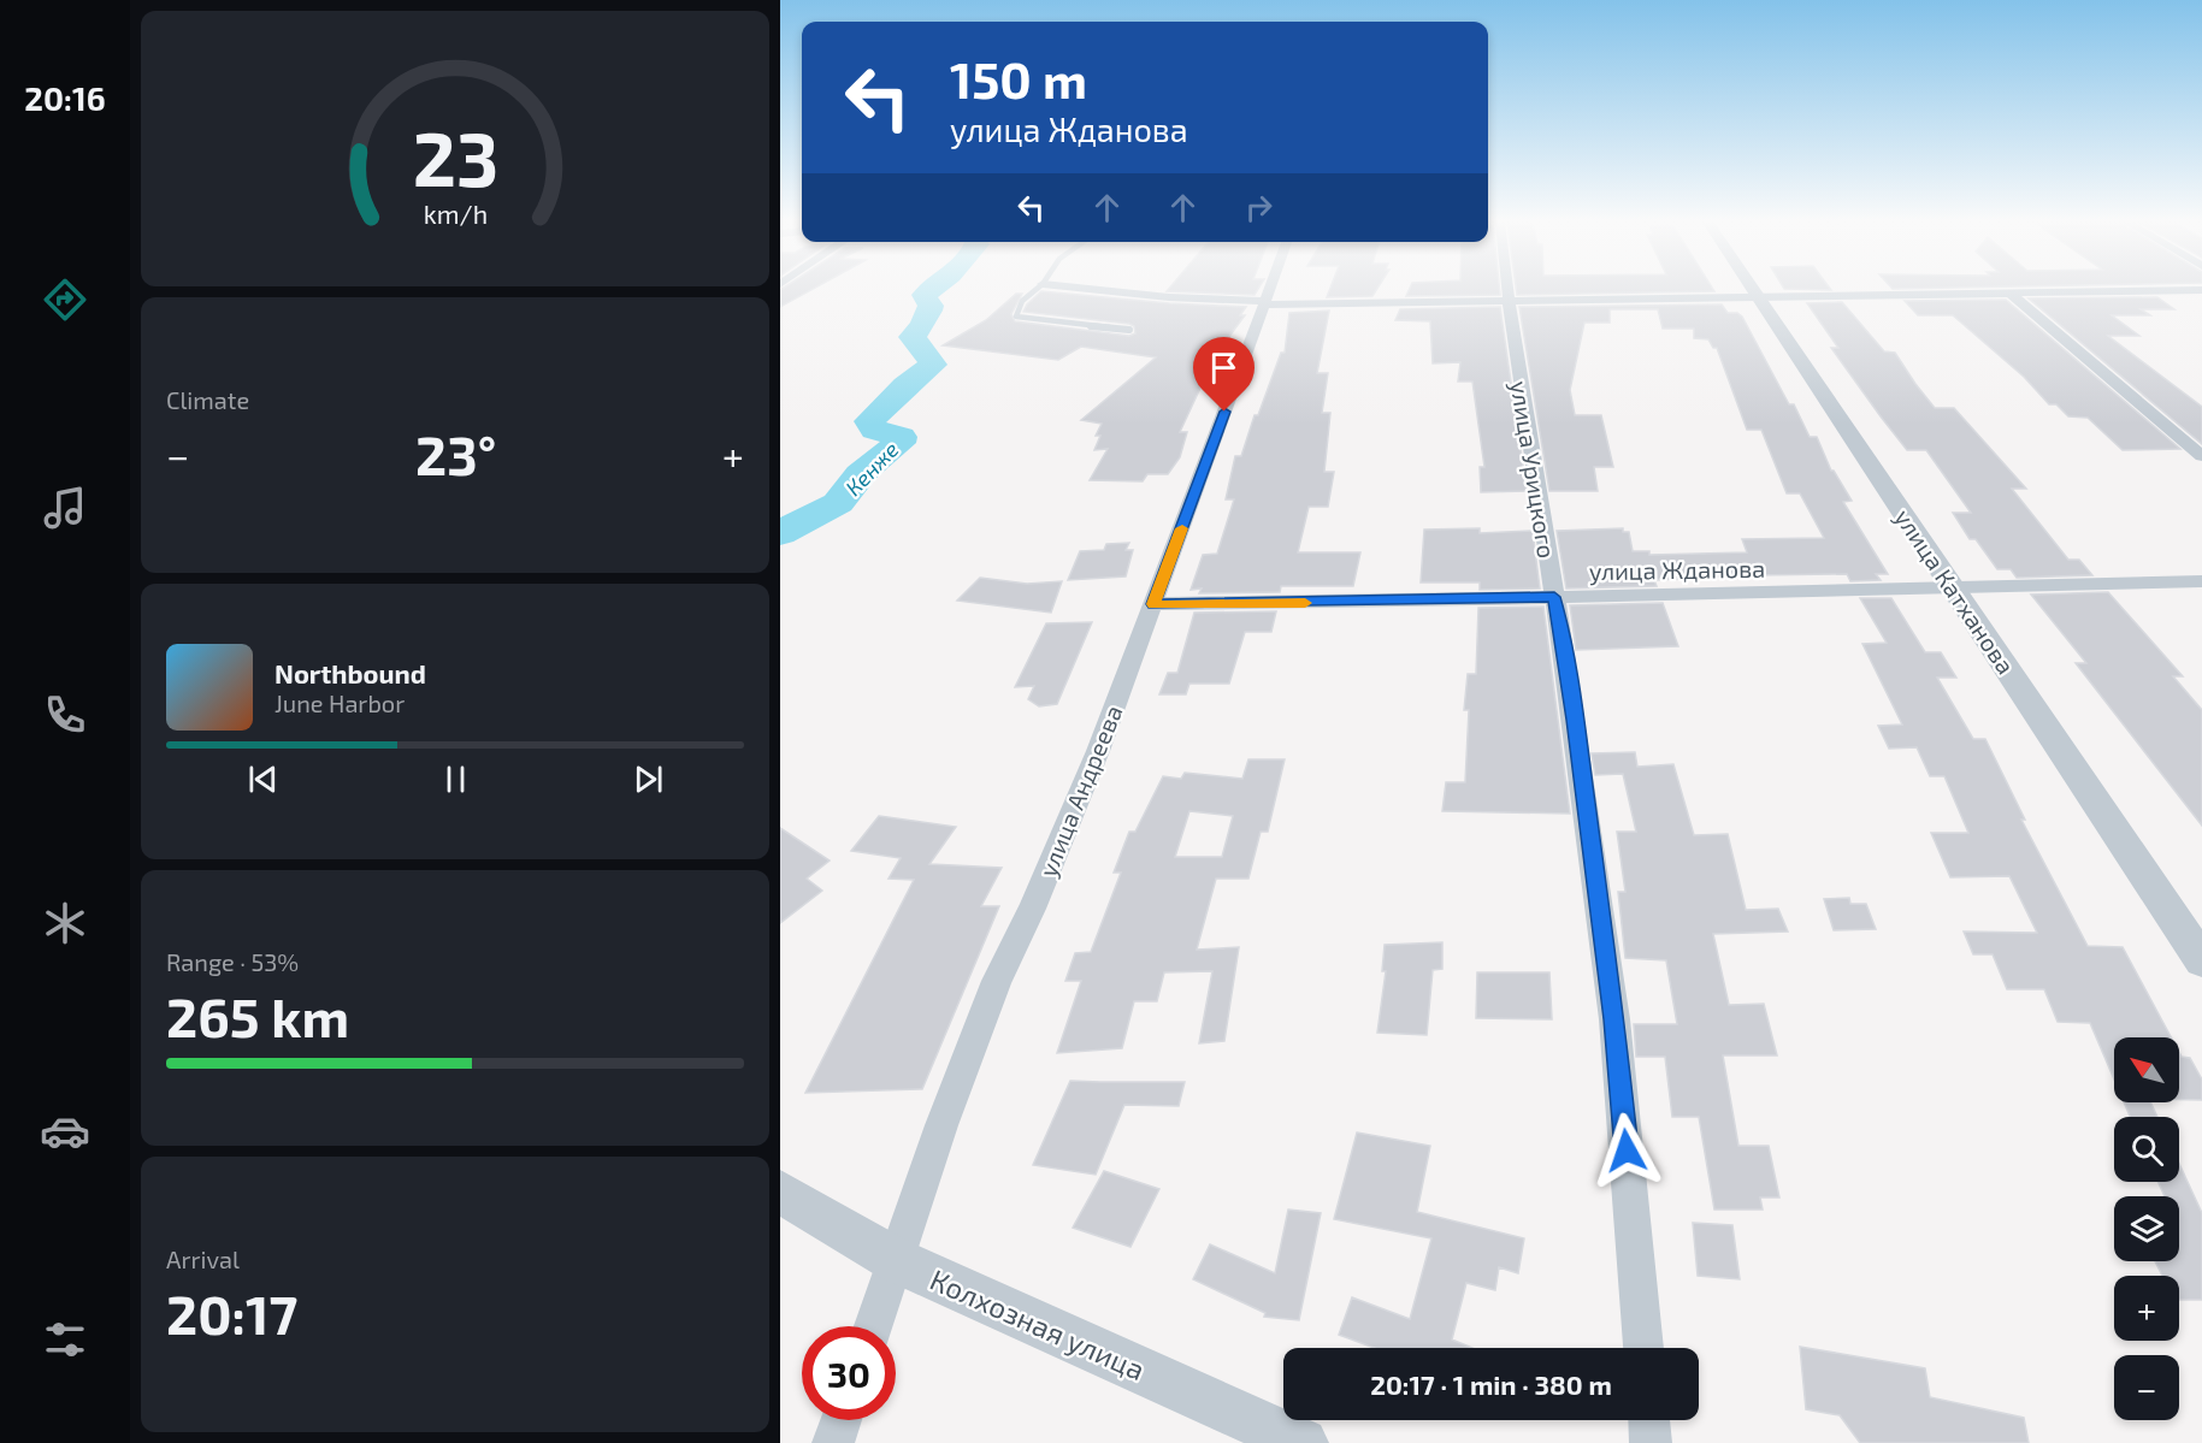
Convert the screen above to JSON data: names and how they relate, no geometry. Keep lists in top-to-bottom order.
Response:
{
  "streets": {
    "street": [
      "улица Урицкого",
      "улица Жданова",
      "улица Катханова",
      "улица Андреева",
      "Колхозная улица"
    ]
  },
  "crossings": [
    ["улица Урицкого", "улица Жданова"],
    ["улица Жданова", "улица Катханова"],
    ["улица Жданова", "улица Андреева"],
    ["улица Андреева", "Колхозная улица"]
  ],
  "water": ["Кенже"],
  "north": "top left",
  "page": {
    "tabs": "20:16",
    "turn": ["150 m", "улица Жданова"],
    "tile": [
      "Climate",
      ["Range · 53%", "265 km"],
      ["Arrival", "20:17"]
    ],
    "heat": ["−", "23°", "+"],
    "song": ["Northbound", "June Harbor"],
    "map_buttons": ["+", "−"],
    "limit": "30",
    "trip": "20:17 · 1 min · 380 m",
    "gauge": ["23", "km/h"]
  }
}
